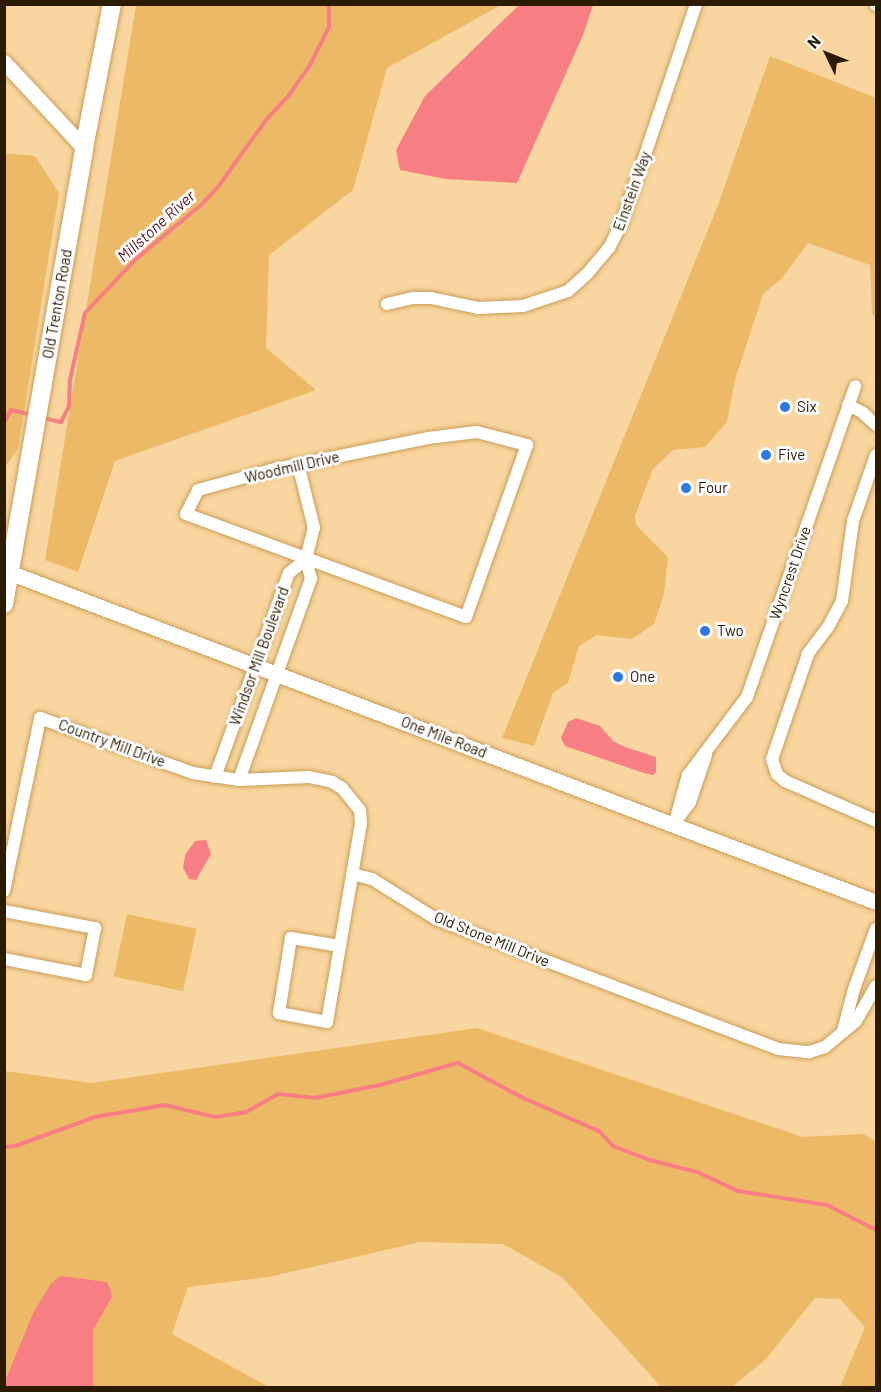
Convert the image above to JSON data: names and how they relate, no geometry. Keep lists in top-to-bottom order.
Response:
{
  "streets": {
    "main road": ["Old Trenton Road"],
    "street": [
      "Einstein Way",
      "Woodmill Drive",
      "Wyncrest Drive",
      "Windsor Mill Boulevard",
      "One Mile Road",
      "Country Mill Drive",
      "Old Stone Mill Drive"
    ]
  },
  "crossings": [
    ["Old Trenton Road", "One Mile Road"],
    ["Woodmill Drive", "Windsor Mill Boulevard"],
    ["Wyncrest Drive", "One Mile Road"],
    ["Windsor Mill Boulevard", "One Mile Road"],
    ["Windsor Mill Boulevard", "Country Mill Drive"]
  ],
  "water": ["Millstone River"],
  "places": [
    "Six",
    "Five",
    "Four",
    "Two",
    "One"
  ],
  "north": "top left"
}
